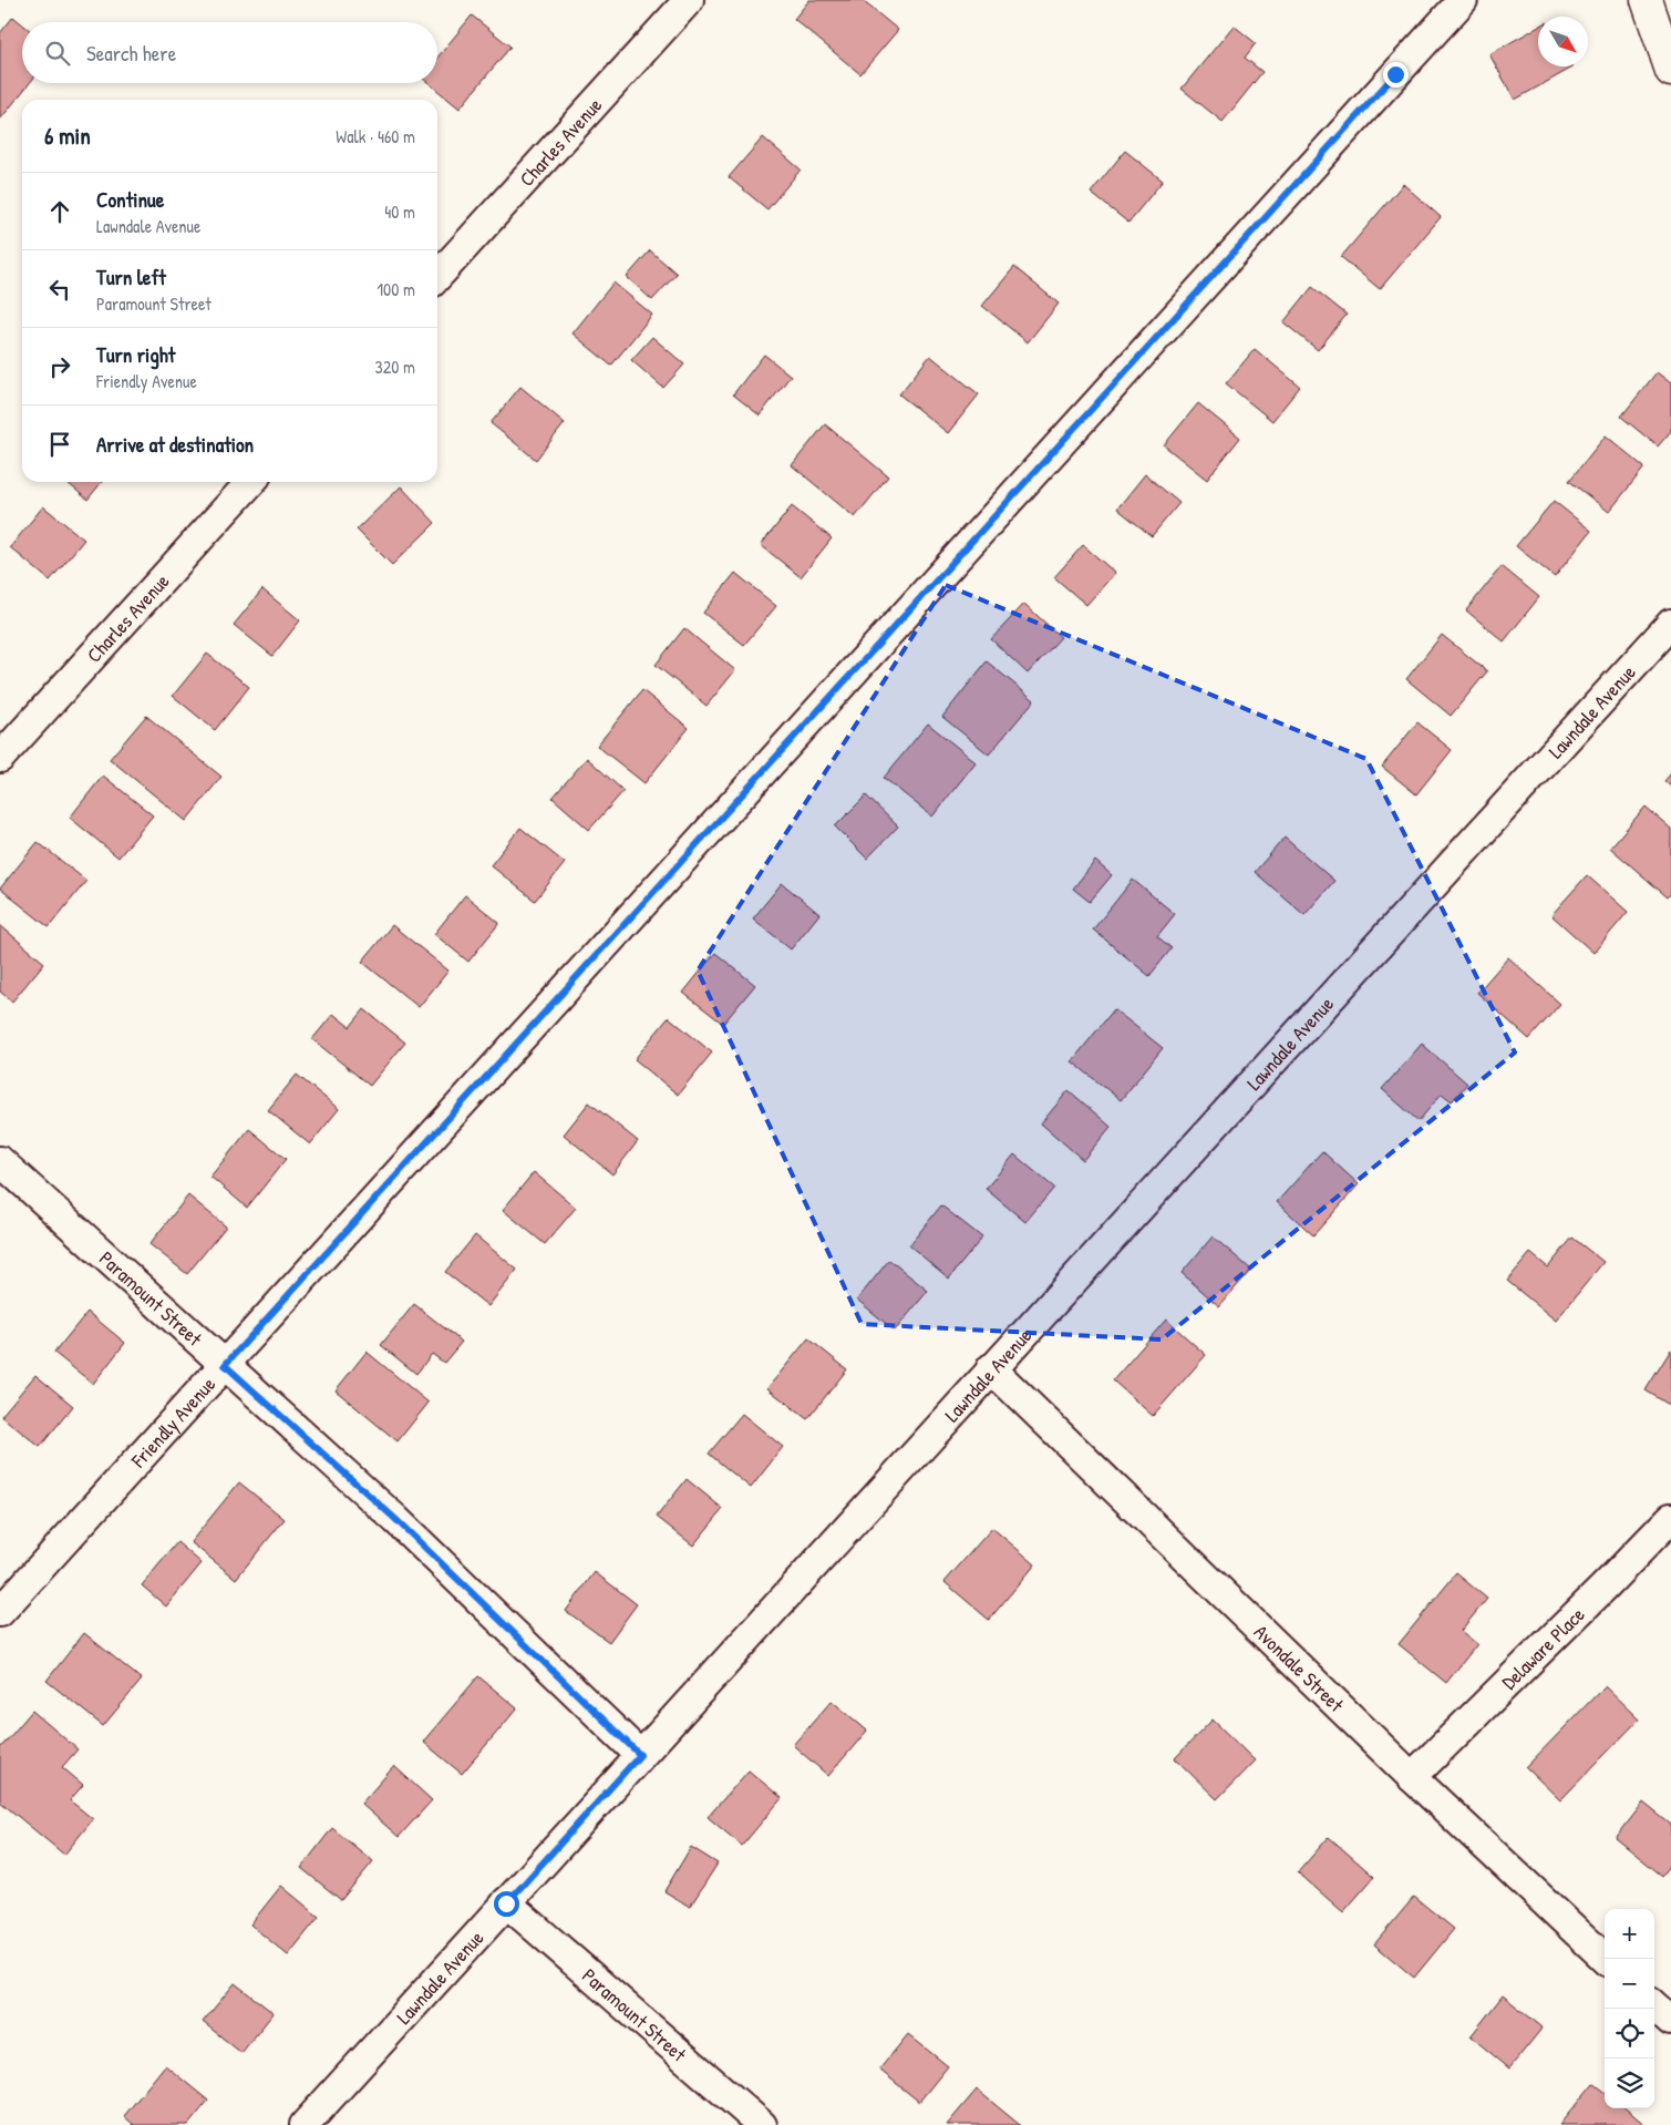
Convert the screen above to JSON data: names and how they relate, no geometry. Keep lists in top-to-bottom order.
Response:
{
  "streets": {
    "street": [
      "Charles Avenue",
      "Lawndale Avenue",
      "Paramount Street",
      "Friendly Avenue",
      "Delaware Place",
      "Avondale Street"
    ]
  },
  "crossings": [
    ["Lawndale Avenue", "Paramount Street"],
    ["Lawndale Avenue", "Avondale Street"],
    ["Paramount Street", "Friendly Avenue"],
    ["Delaware Place", "Avondale Street"]
  ],
  "north": "bottom right",
  "page": {
    "search": "Search here",
    "heading": ["6 min", "Walk · 460 m"],
    "list": [
      ["Continue", "Lawndale Avenue", "40 m"],
      ["Turn left", "Paramount Street", "100 m"],
      ["Turn right", "Friendly Avenue", "320 m"],
      "Arrive at destination"
    ],
    "map_buttons": ["+", "−"]
  }
}
